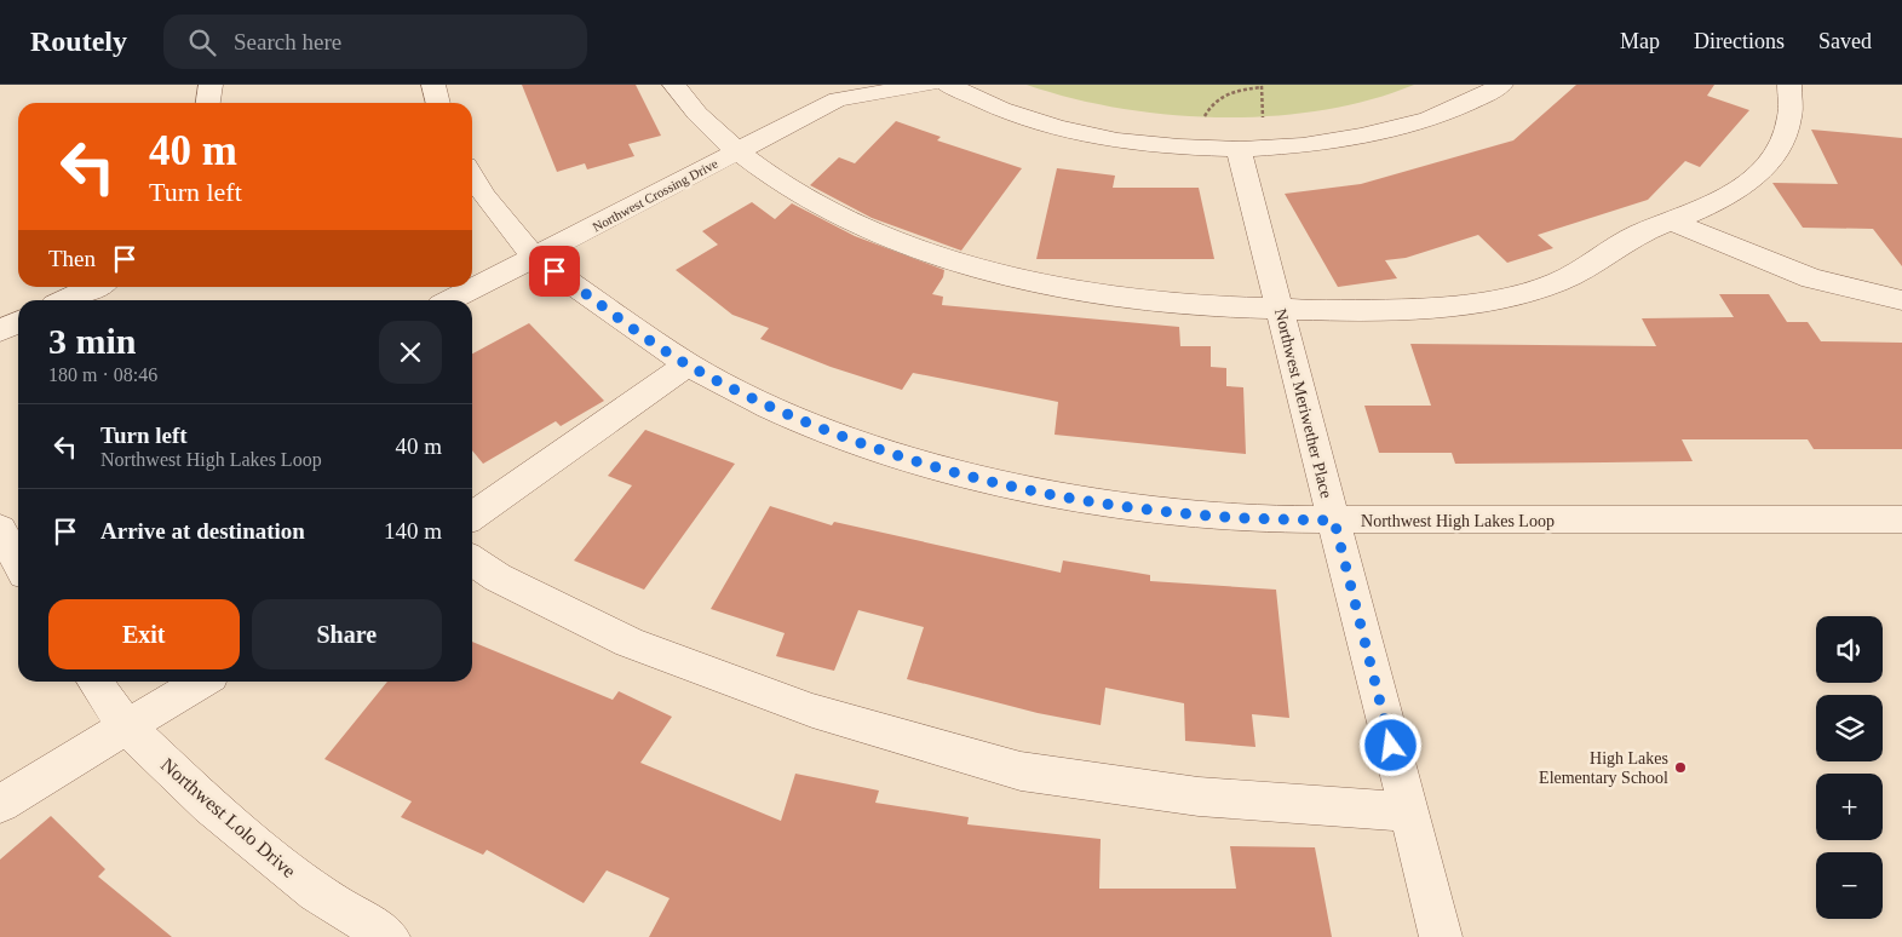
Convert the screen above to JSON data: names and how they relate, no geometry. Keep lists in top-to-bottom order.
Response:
{
  "streets": {
    "street": [
      "Northwest Crossing Drive",
      "Northwest Meriwether Place",
      "Northwest High Lakes Loop",
      "Northwest Lolo Drive"
    ]
  },
  "crossings": [
    ["Northwest Crossing Drive", "Northwest High Lakes Loop"],
    ["Northwest Meriwether Place", "Northwest High Lakes Loop"]
  ],
  "places": ["High Lakes Elementary School"],
  "page": {
    "header": "Routely",
    "search": "Search here",
    "nav": ["Map", "Directions", "Saved"],
    "turn": ["40 m", "Turn left"],
    "then": "Then",
    "heading": ["3 min", "180 m · 08:46"],
    "list": [
      {
        "name": "Turn left",
        "note": "Northwest High Lakes Loop",
        "value": "40 m"
      },
      {
        "name": "Arrive at destination",
        "value": "140 m"
      }
    ],
    "buttons": ["Exit", "Share"],
    "map_buttons": ["+", "−"]
  }
}
